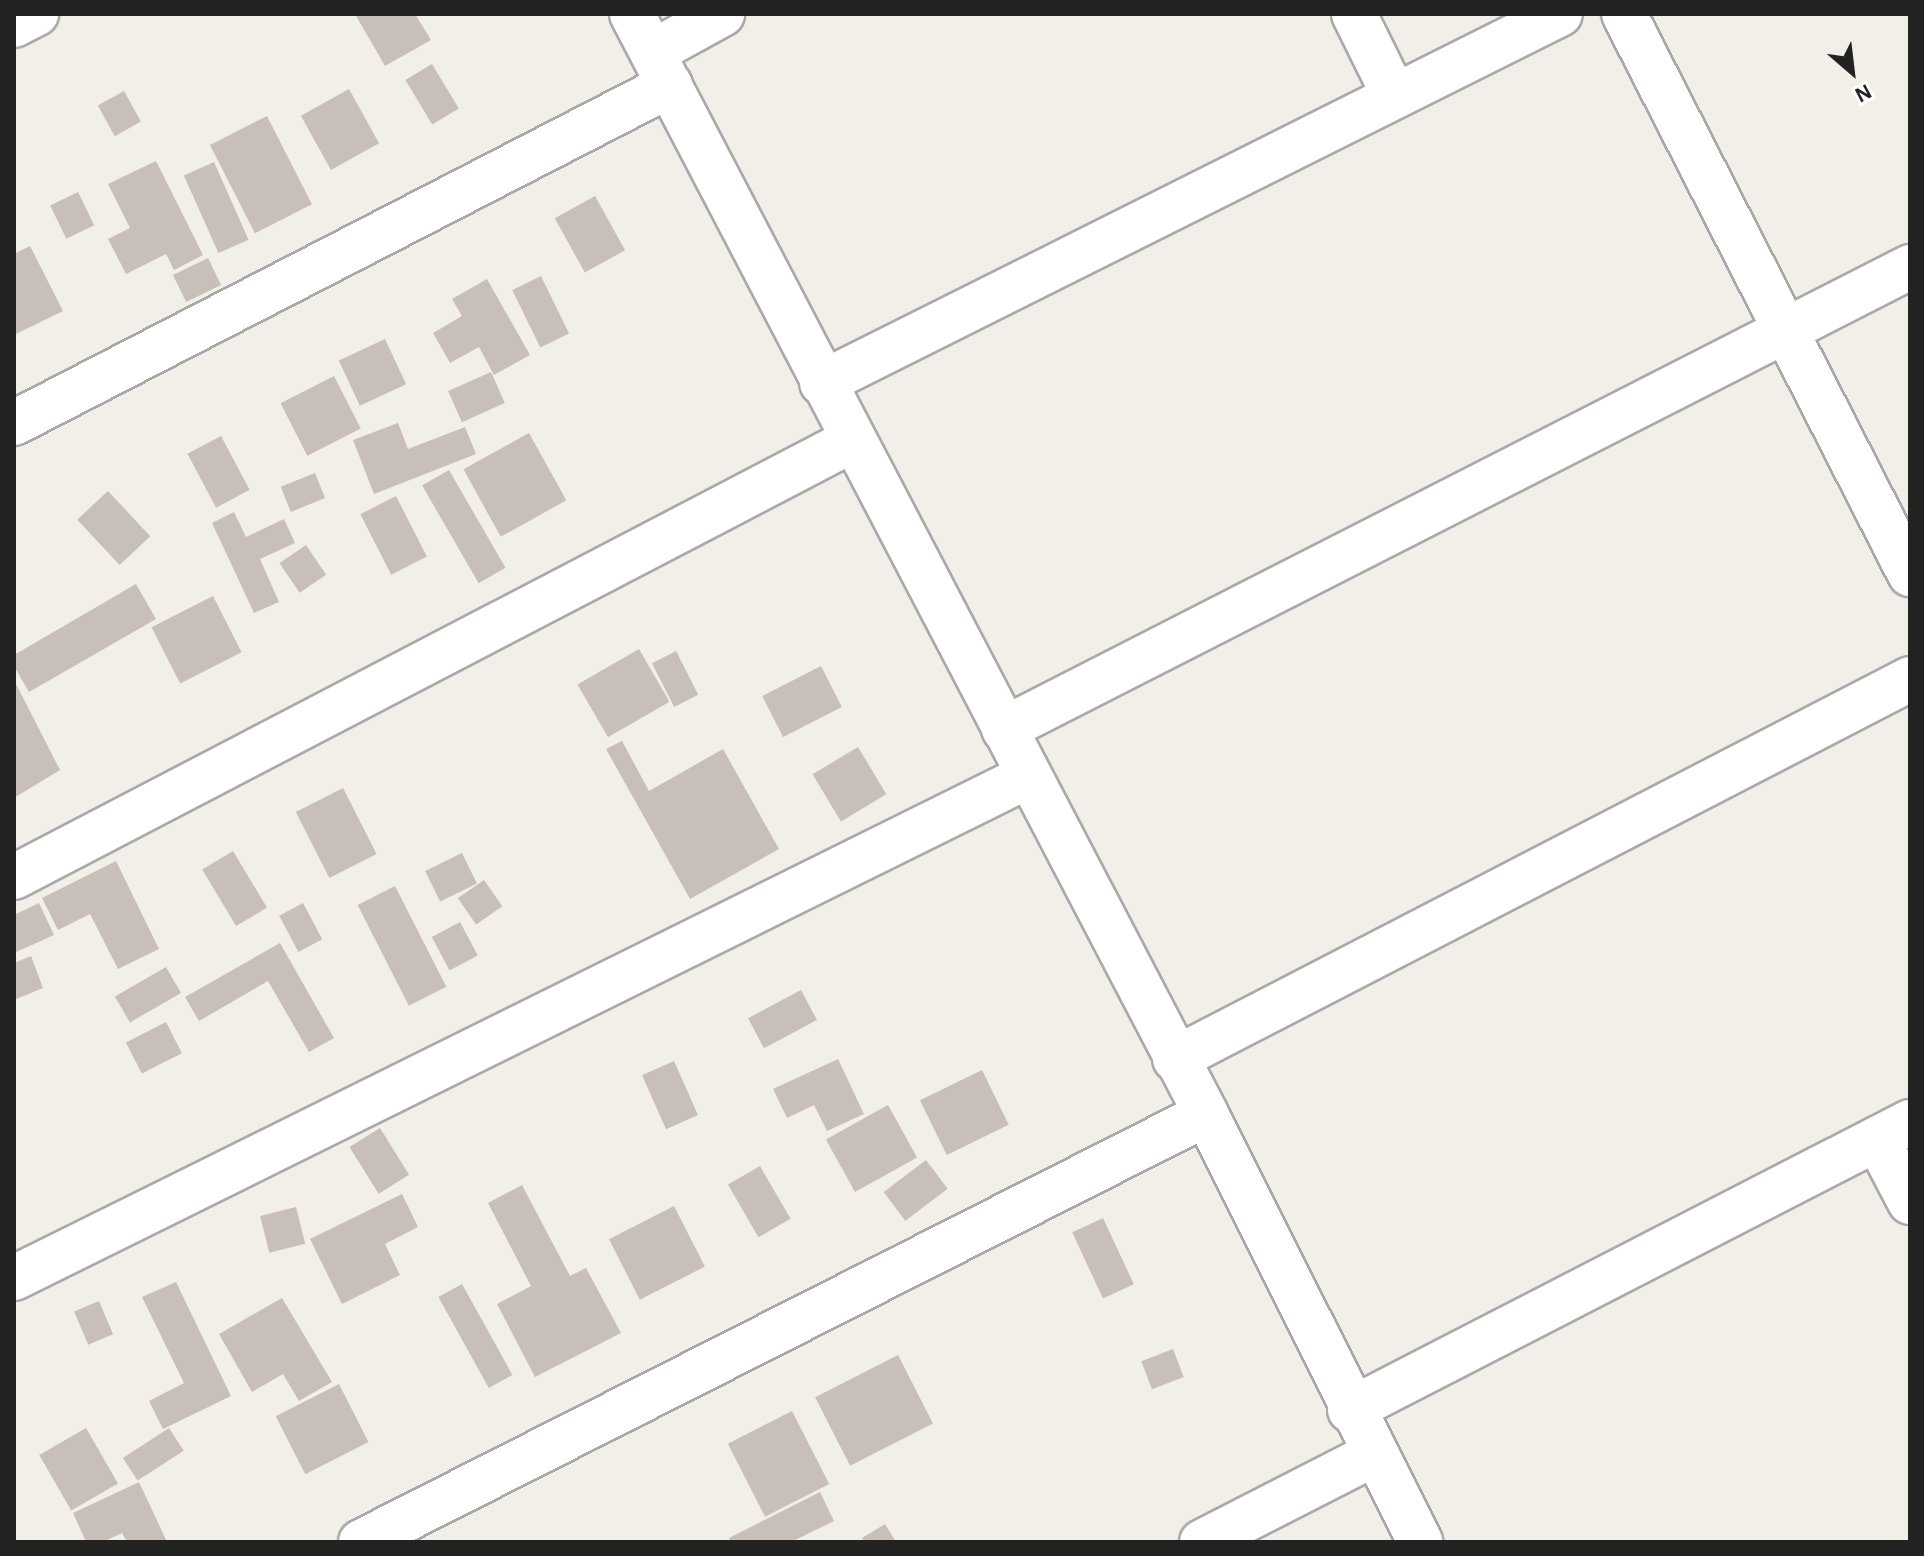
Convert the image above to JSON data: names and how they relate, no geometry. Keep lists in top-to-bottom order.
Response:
{
  "north": "bottom right"
}
